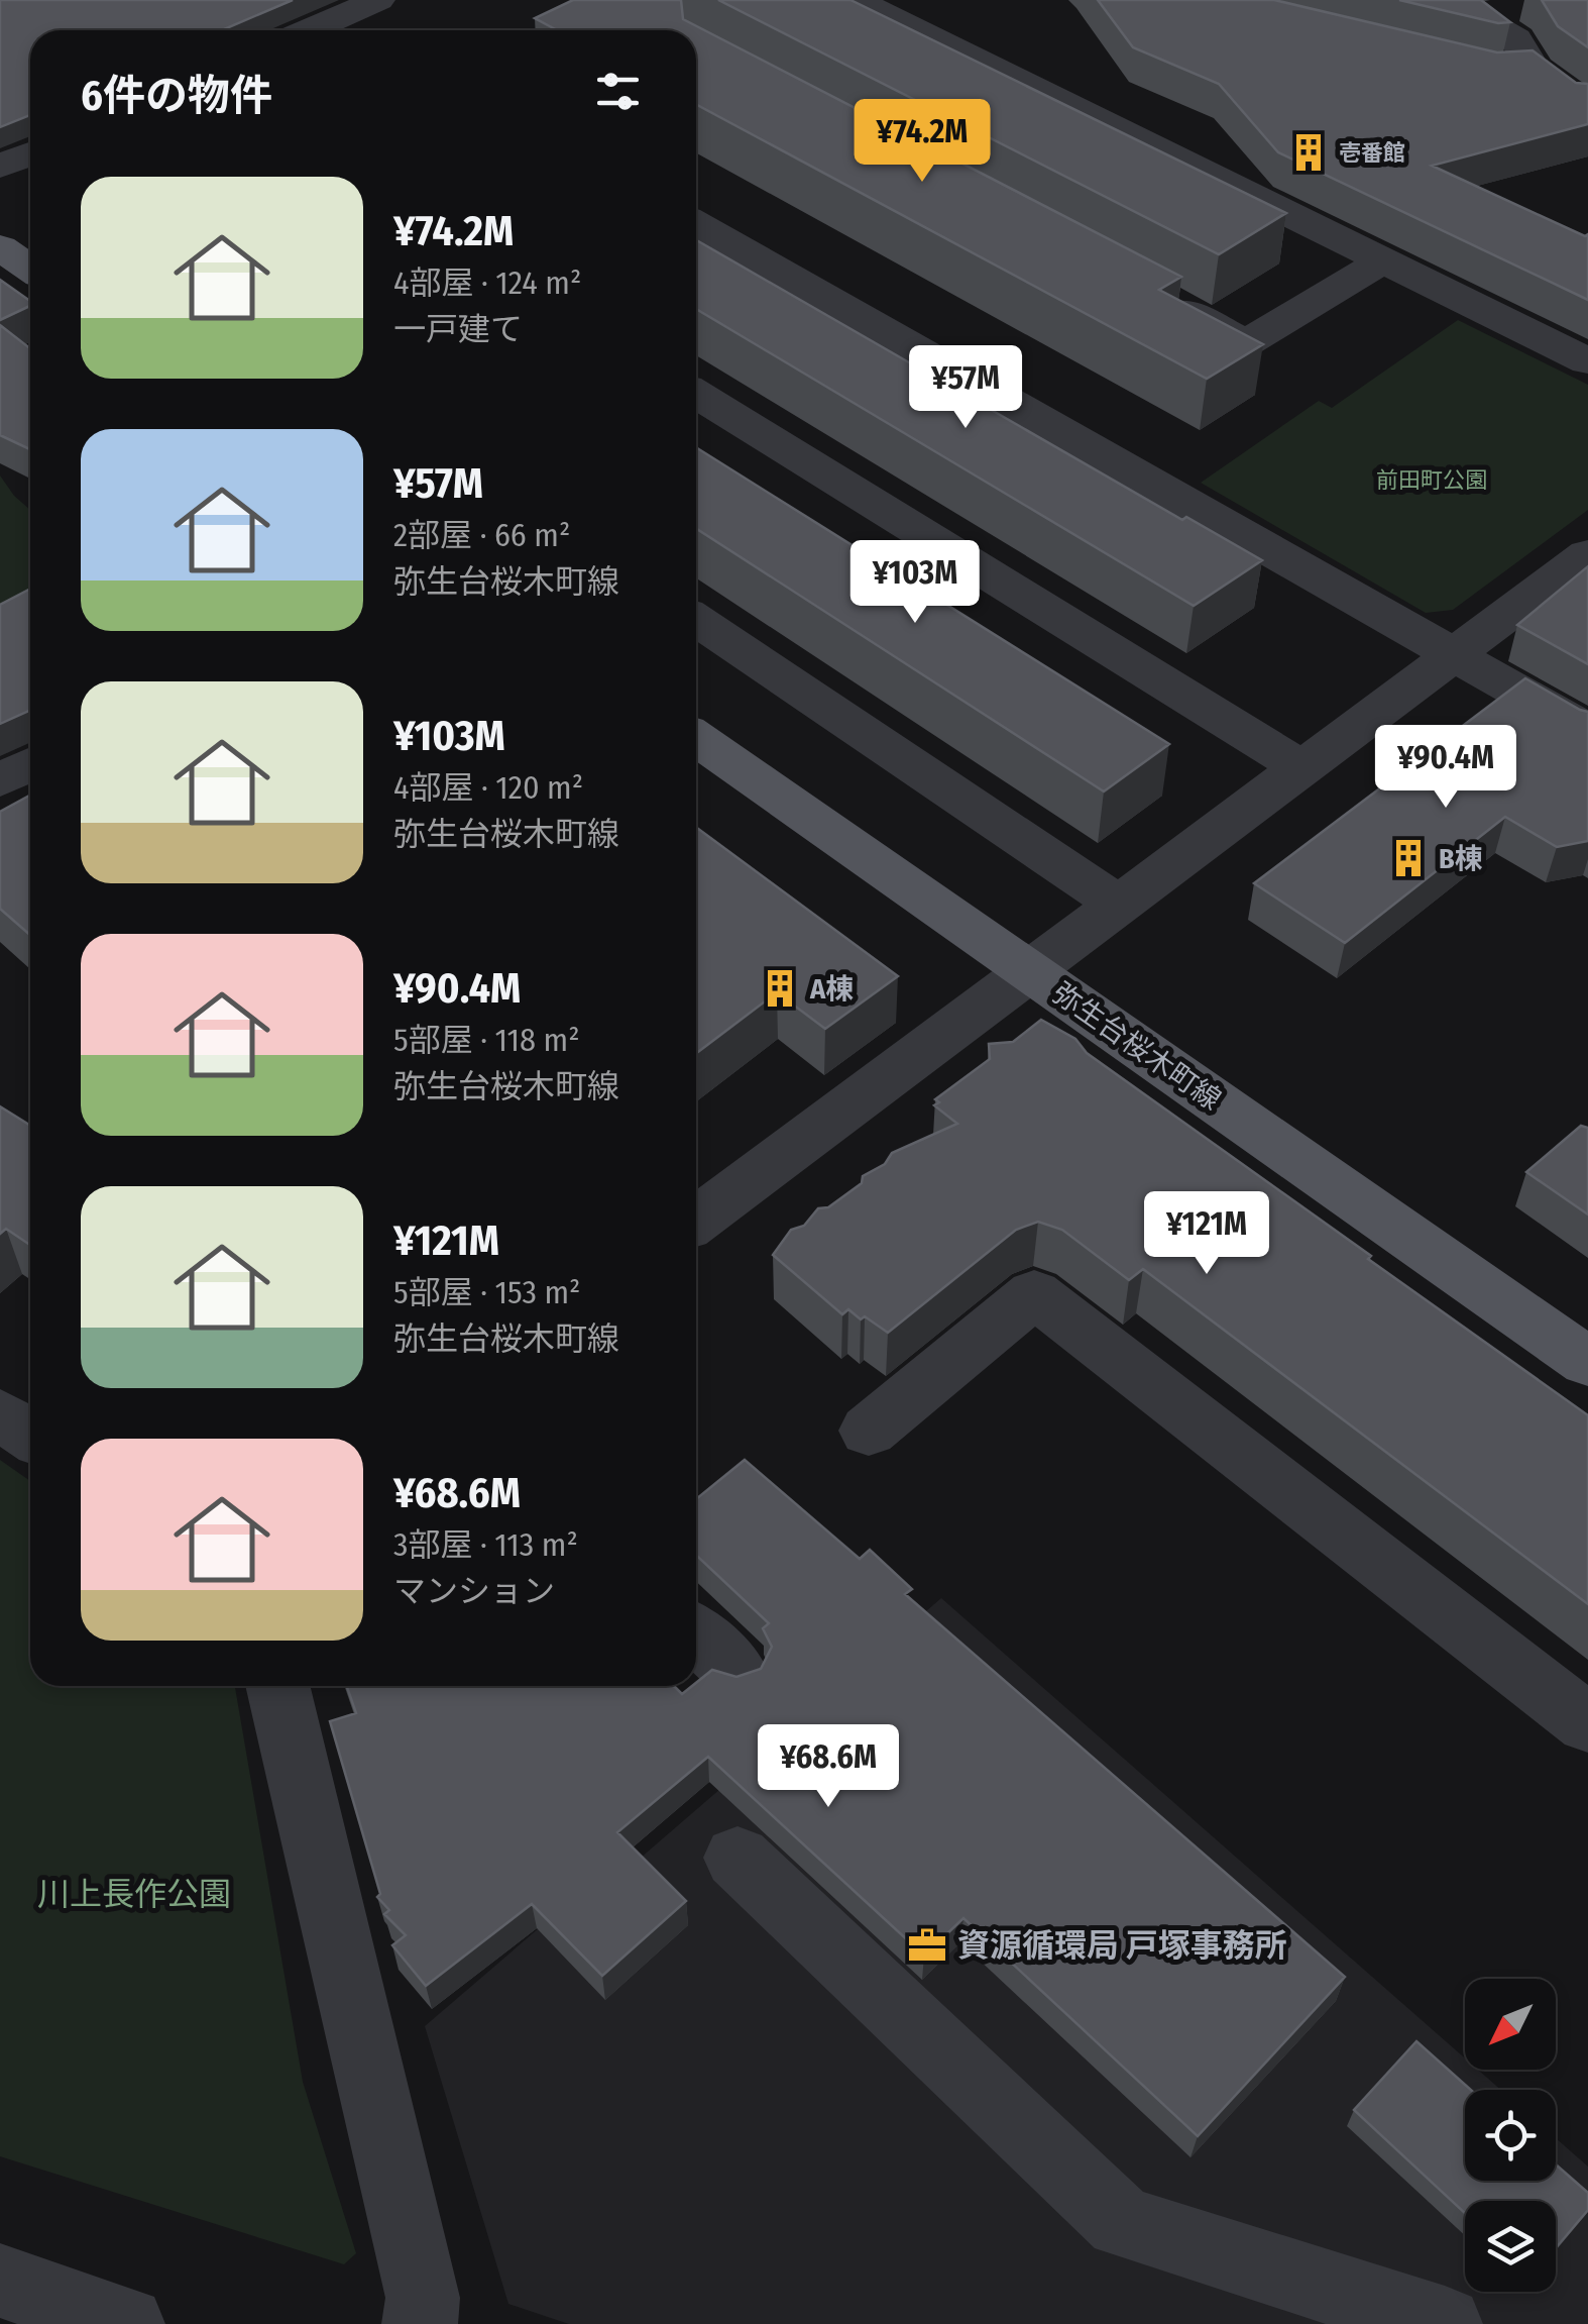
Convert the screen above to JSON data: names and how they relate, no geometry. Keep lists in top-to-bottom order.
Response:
{
  "streets": {
    "main road": ["弥生台桜木町線"]
  },
  "parks": ["前田町公園", "川上長作公園"],
  "places": {
    "building": ["壱番館", "B棟", "A棟"],
    "office": ["資源循環局 戸塚事務所"]
  },
  "north": "bottom left",
  "page": {
    "heading": "6件の物件",
    "price": [
      "¥74.2M",
      "¥57M",
      "¥103M",
      "¥90.4M",
      "¥121M",
      "¥68.6M"
    ],
    "list": [
      {
        "name": "¥74.2M",
        "note": "4部屋 · 124 m² · 一戸建て"
      },
      {
        "name": "¥57M",
        "note": "2部屋 · 66 m² · 弥生台桜木町線"
      },
      {
        "name": "¥103M",
        "note": "4部屋 · 120 m² · 弥生台桜木町線"
      },
      {
        "name": "¥90.4M",
        "note": "5部屋 · 118 m² · 弥生台桜木町線"
      },
      {
        "name": "¥121M",
        "note": "5部屋 · 153 m² · 弥生台桜木町線"
      },
      {
        "name": "¥68.6M",
        "note": "3部屋 · 113 m² · マンション"
      }
    ]
  }
}
